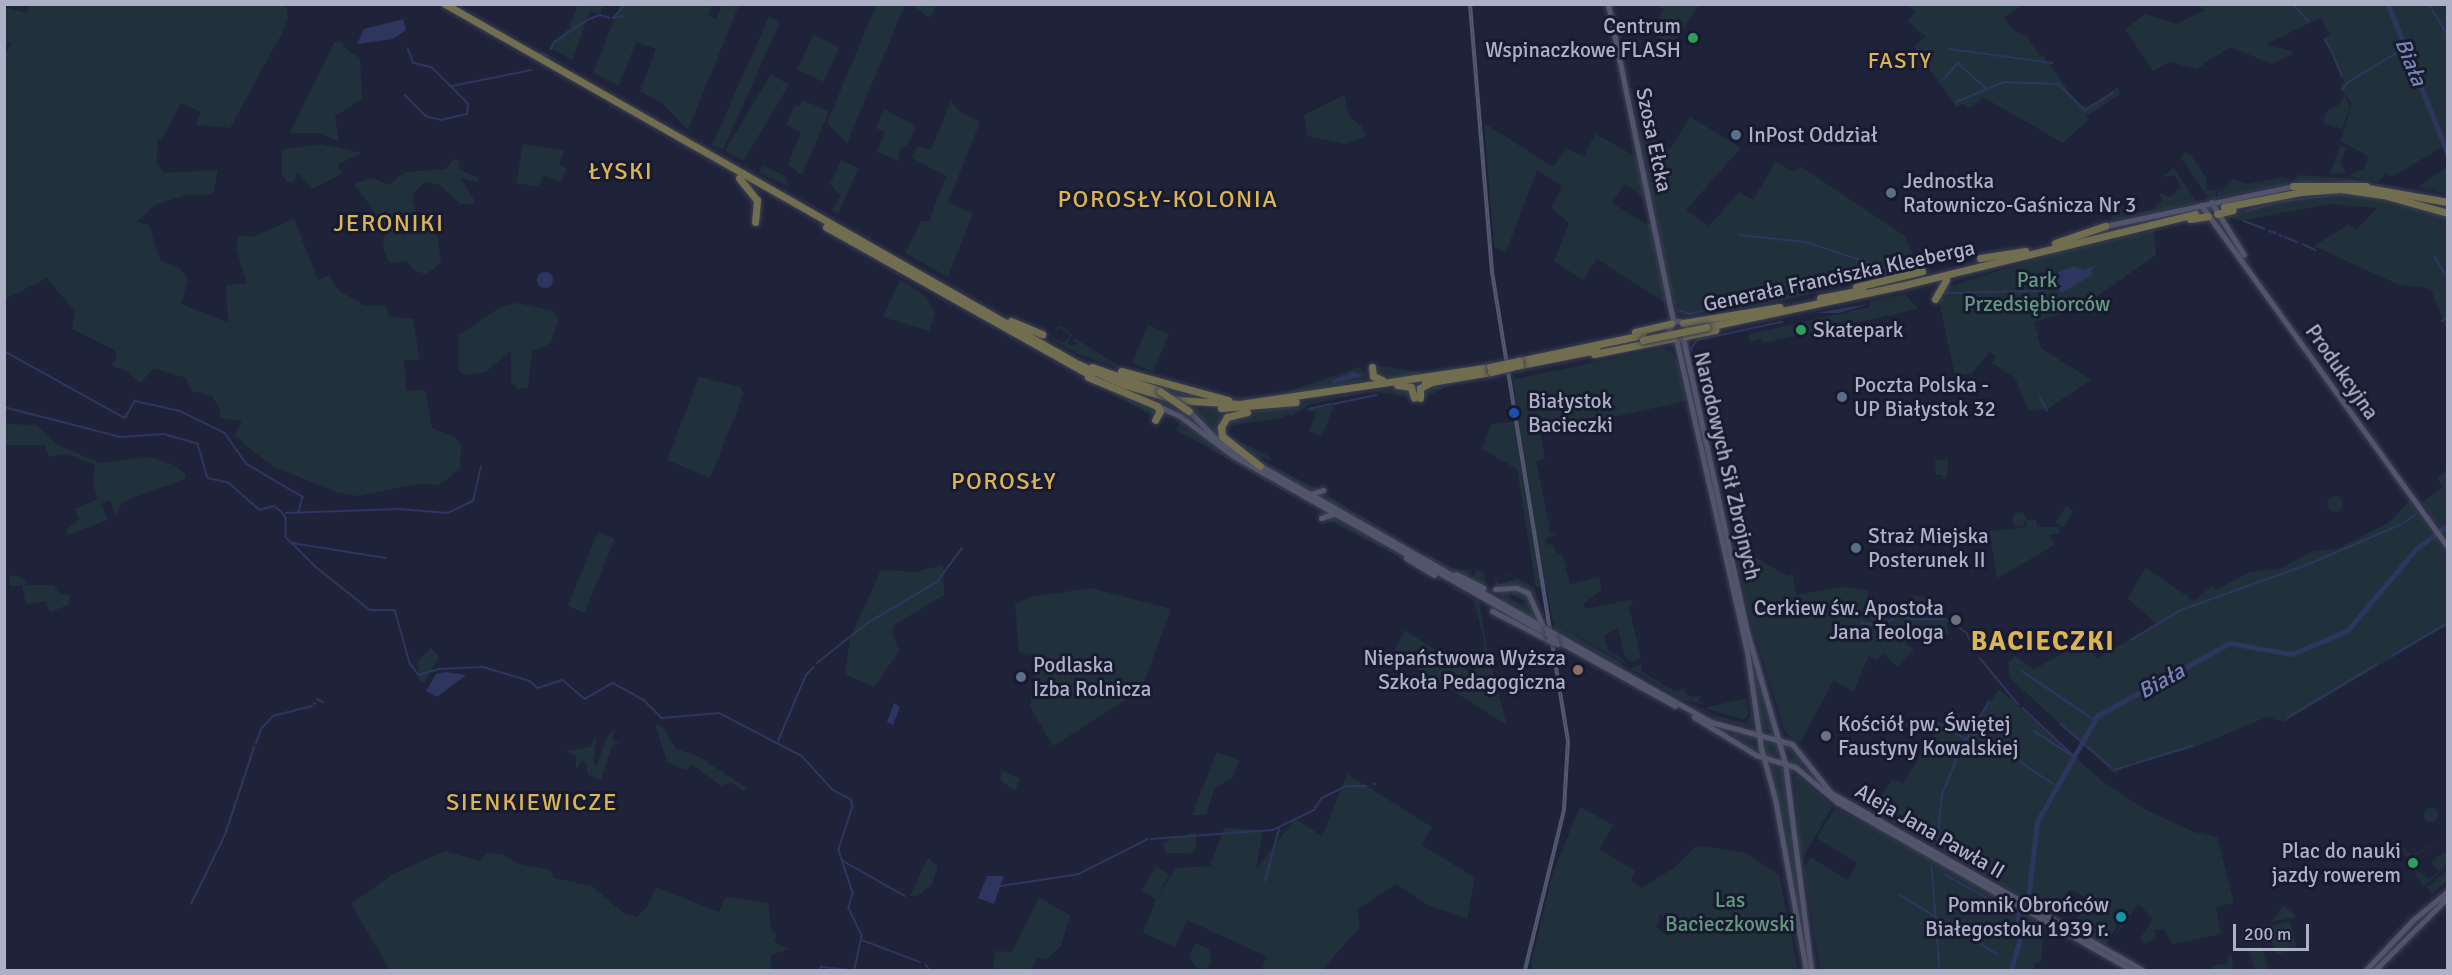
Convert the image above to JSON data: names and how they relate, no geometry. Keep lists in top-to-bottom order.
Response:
{
  "streets": {
    "highway": ["Generała Franciszka Kleeberga"],
    "main road": [
      "Szosa Ełcka",
      "Produkcyjna",
      "Narodowych Sił Zbrojnych",
      "Aleja Jana Pawła II"
    ]
  },
  "crossings": [
    ["Narodowych Sił Zbrojnych", "Aleja Jana Pawła II"]
  ],
  "districts": [
    "FASTY",
    "ŁYSKI",
    "POROSŁY-KOLONIA",
    "JERONIKI",
    "POROSŁY",
    "BACIECZKI",
    "SIENKIEWICZE"
  ],
  "water": ["Biała"],
  "parks": ["Park Przedsiębiorców", "Las Bacieczkowski"],
  "places": [
    "Centrum Wspinaczkowe FLASH",
    "InPost Oddział",
    "Jednostka Ratowniczo-Gaśnicza Nr 3",
    "Skatepark",
    "Poczta Polska - UP Białystok 32",
    "Białystok Bacieczki",
    "Straż Miejska Posterunek II",
    "Cerkiew św. Apostoła Jana Teologa",
    "Niepaństwowa Wyższa Szkoła Pedagogiczna",
    "Podlaska Izba Rolnicza",
    "Kościół pw. Świętej Faustyny Kowalskiej",
    "Plac do nauki jazdy rowerem",
    "Pomnik Obrońców Białegostoku 1939 r."
  ],
  "scale_bar": "200 m"
}
